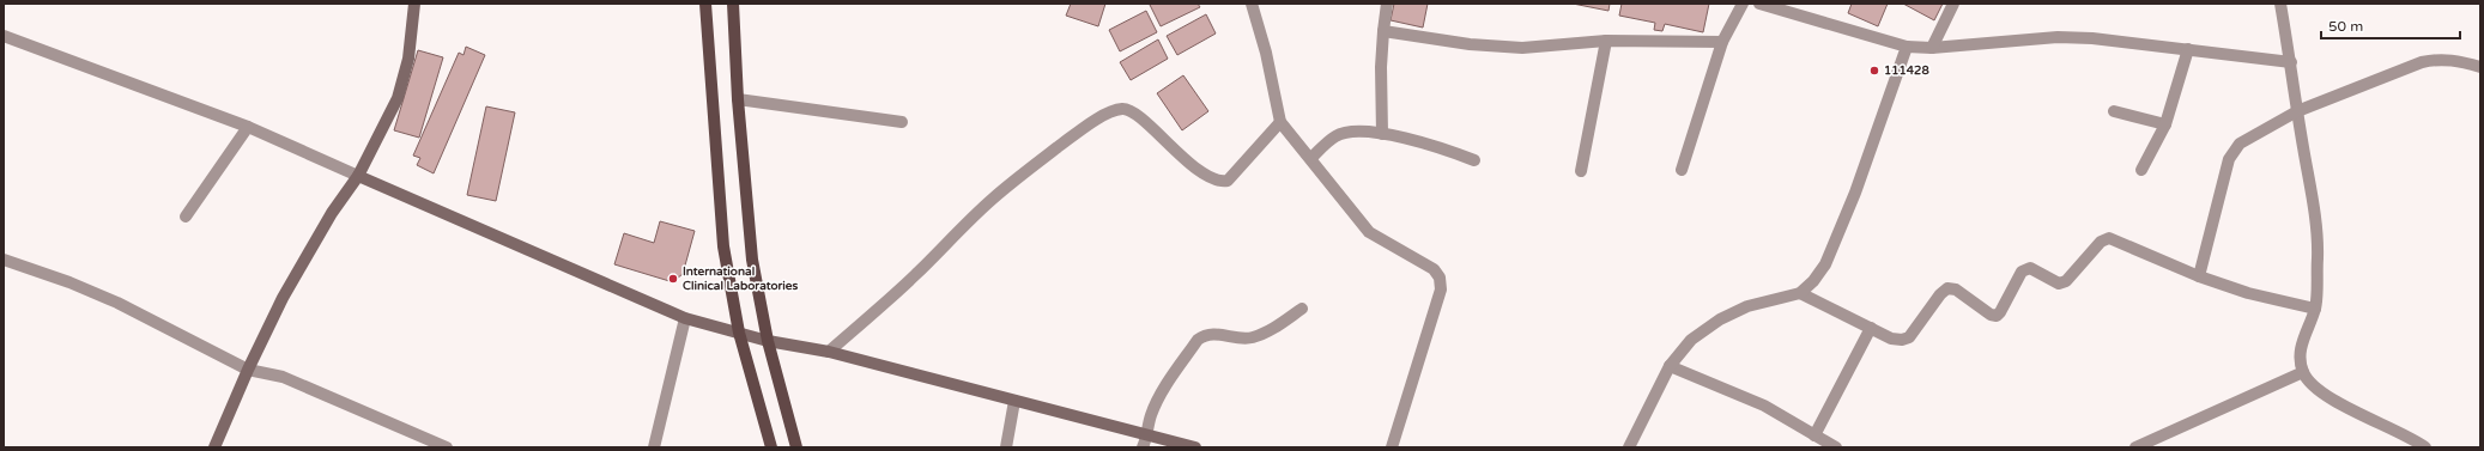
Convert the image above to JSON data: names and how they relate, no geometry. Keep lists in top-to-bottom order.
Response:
{
  "places": ["111428", "International Clinical Laboratories"],
  "scale_bar": "50 m"
}
